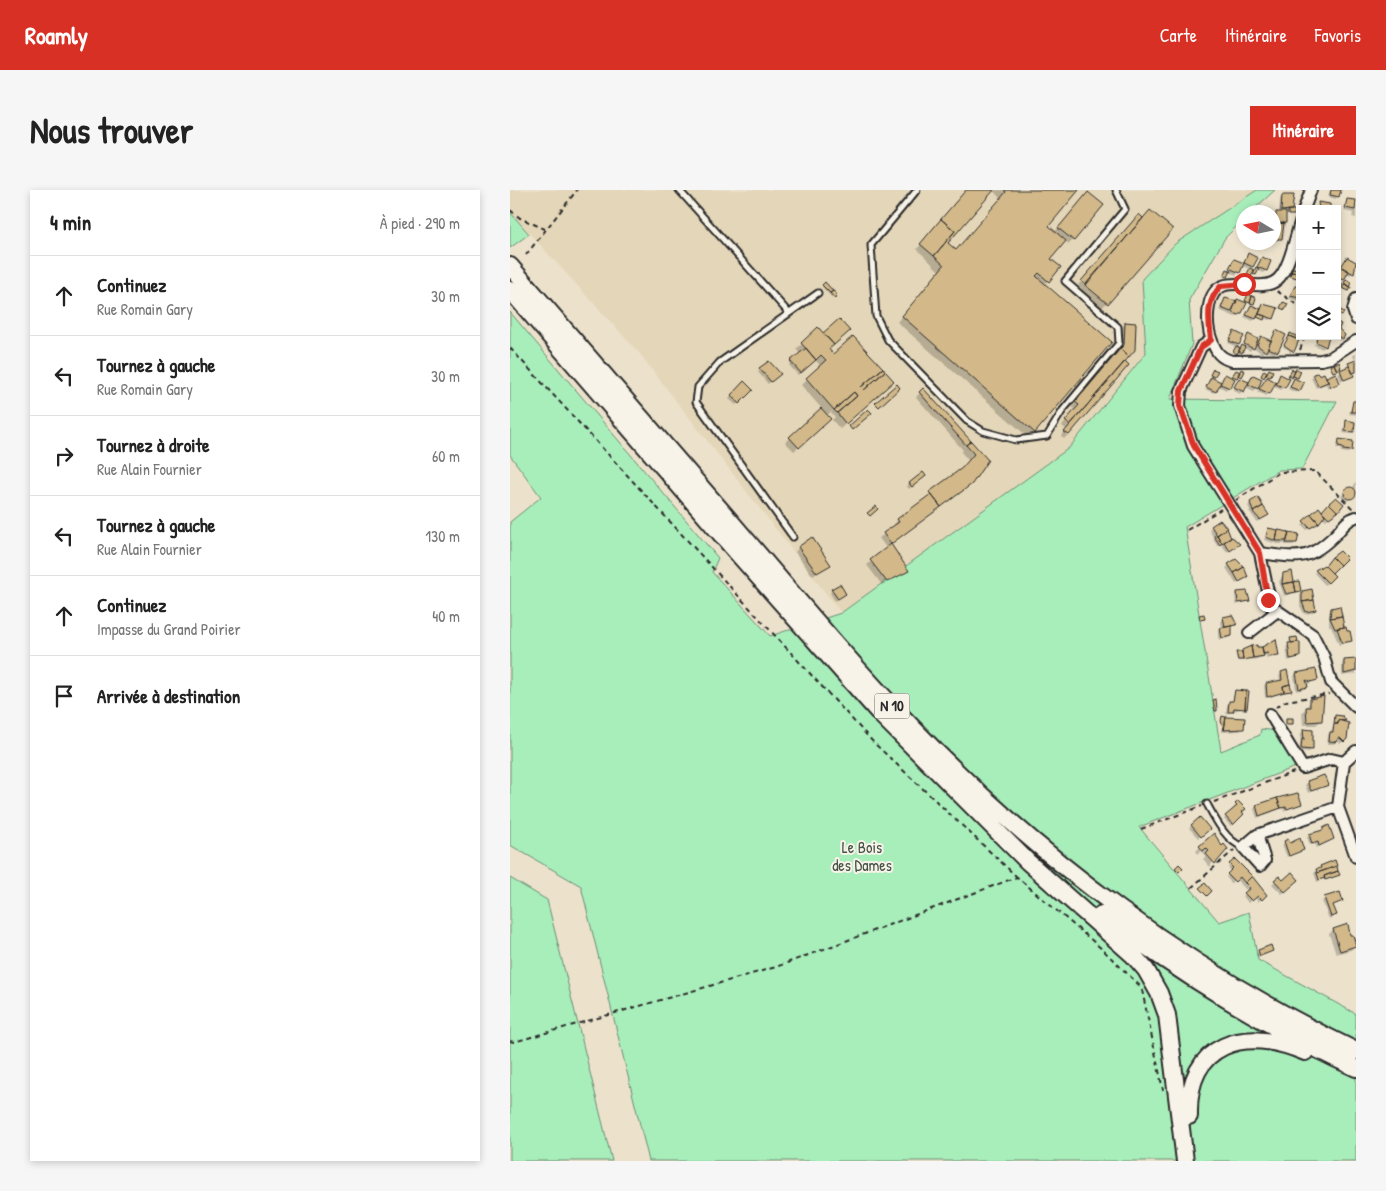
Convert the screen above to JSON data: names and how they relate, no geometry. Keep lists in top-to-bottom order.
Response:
{
  "streets": {
    "highway": ["N 10"]
  },
  "parks": ["Le Bois des Dames"],
  "north": "left",
  "page": {
    "header": "Roamly",
    "nav": ["Carte", "Itinéraire", "Favoris"],
    "buttons": "Itinéraire",
    "title": "Nous trouver",
    "heading": ["4 min", "À pied · 290 m"],
    "map_buttons": ["+", "−"],
    "list": [
      ["Continuez", "Rue Romain Gary", "30 m"],
      ["Tournez à gauche", "Rue Romain Gary", "30 m"],
      ["Tournez à droite", "Rue Alain Fournier", "60 m"],
      ["Tournez à gauche", "Rue Alain Fournier", "130 m"],
      ["Continuez", "Impasse du Grand Poirier", "40 m"],
      "Arrivée à destination"
    ]
  }
}
